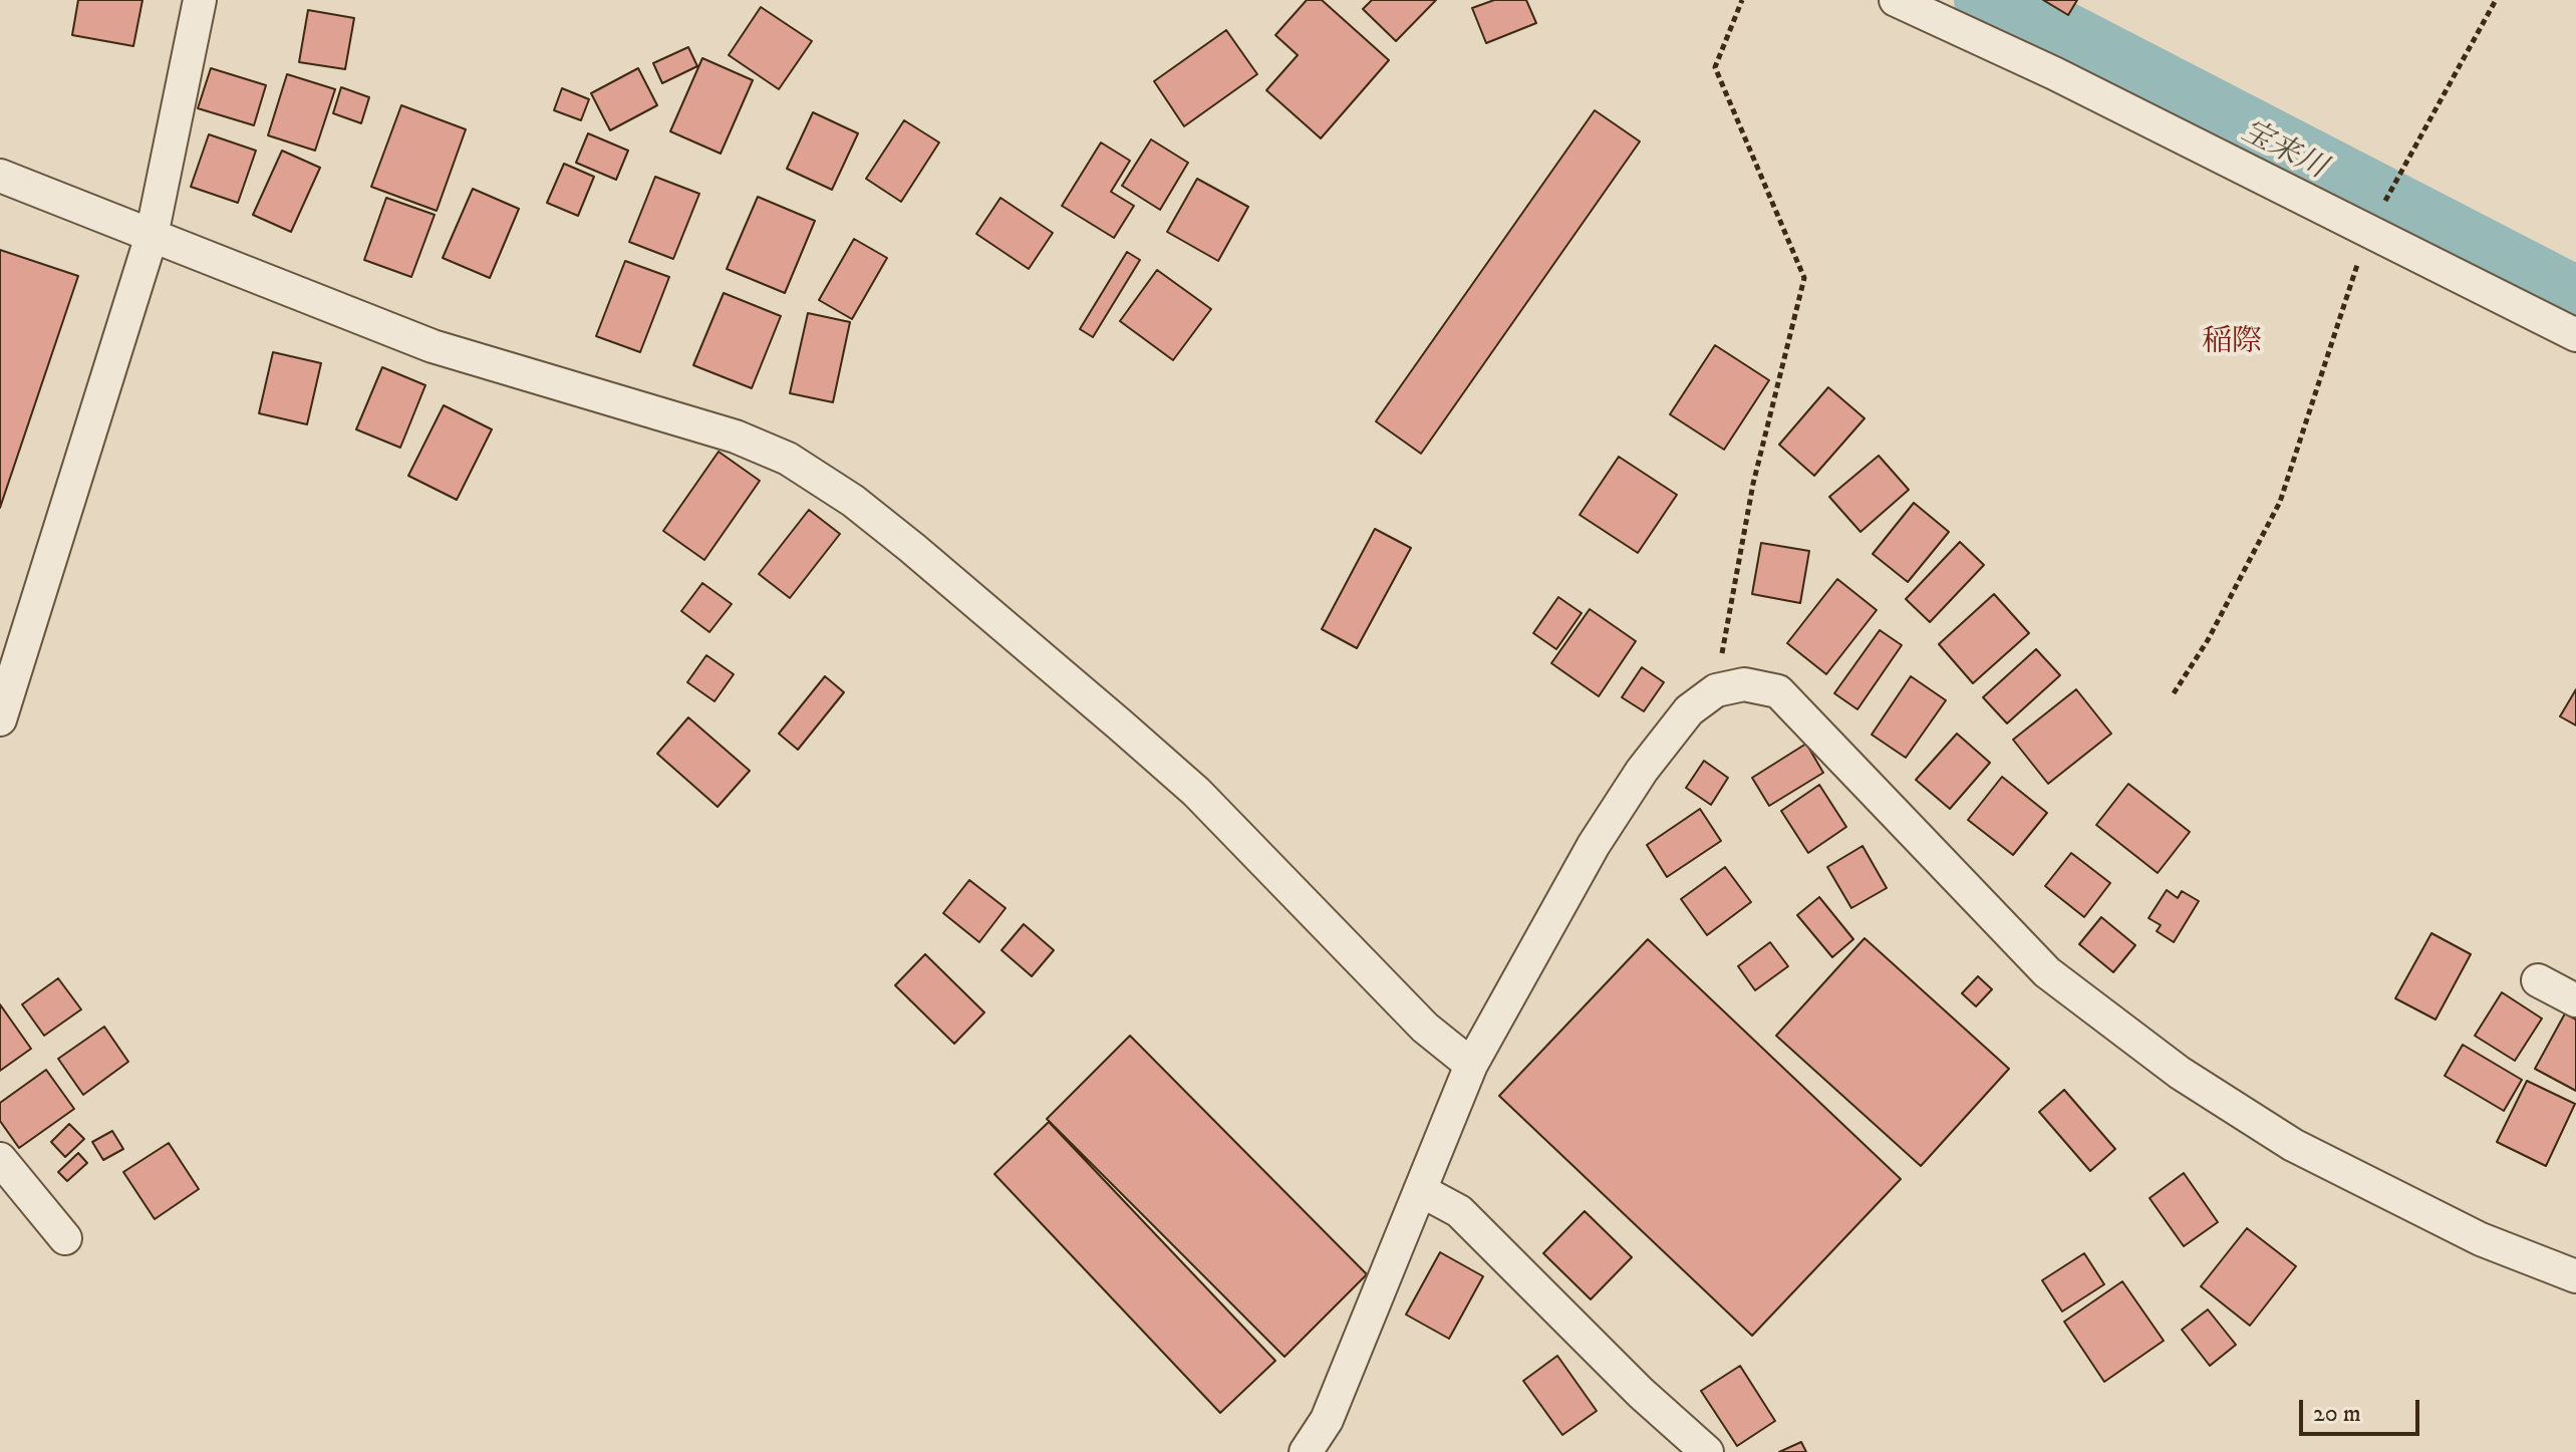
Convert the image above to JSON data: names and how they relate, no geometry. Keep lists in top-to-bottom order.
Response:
{
  "districts": ["稲際"],
  "water": ["宝来川"],
  "scale_bar": "20 m"
}
